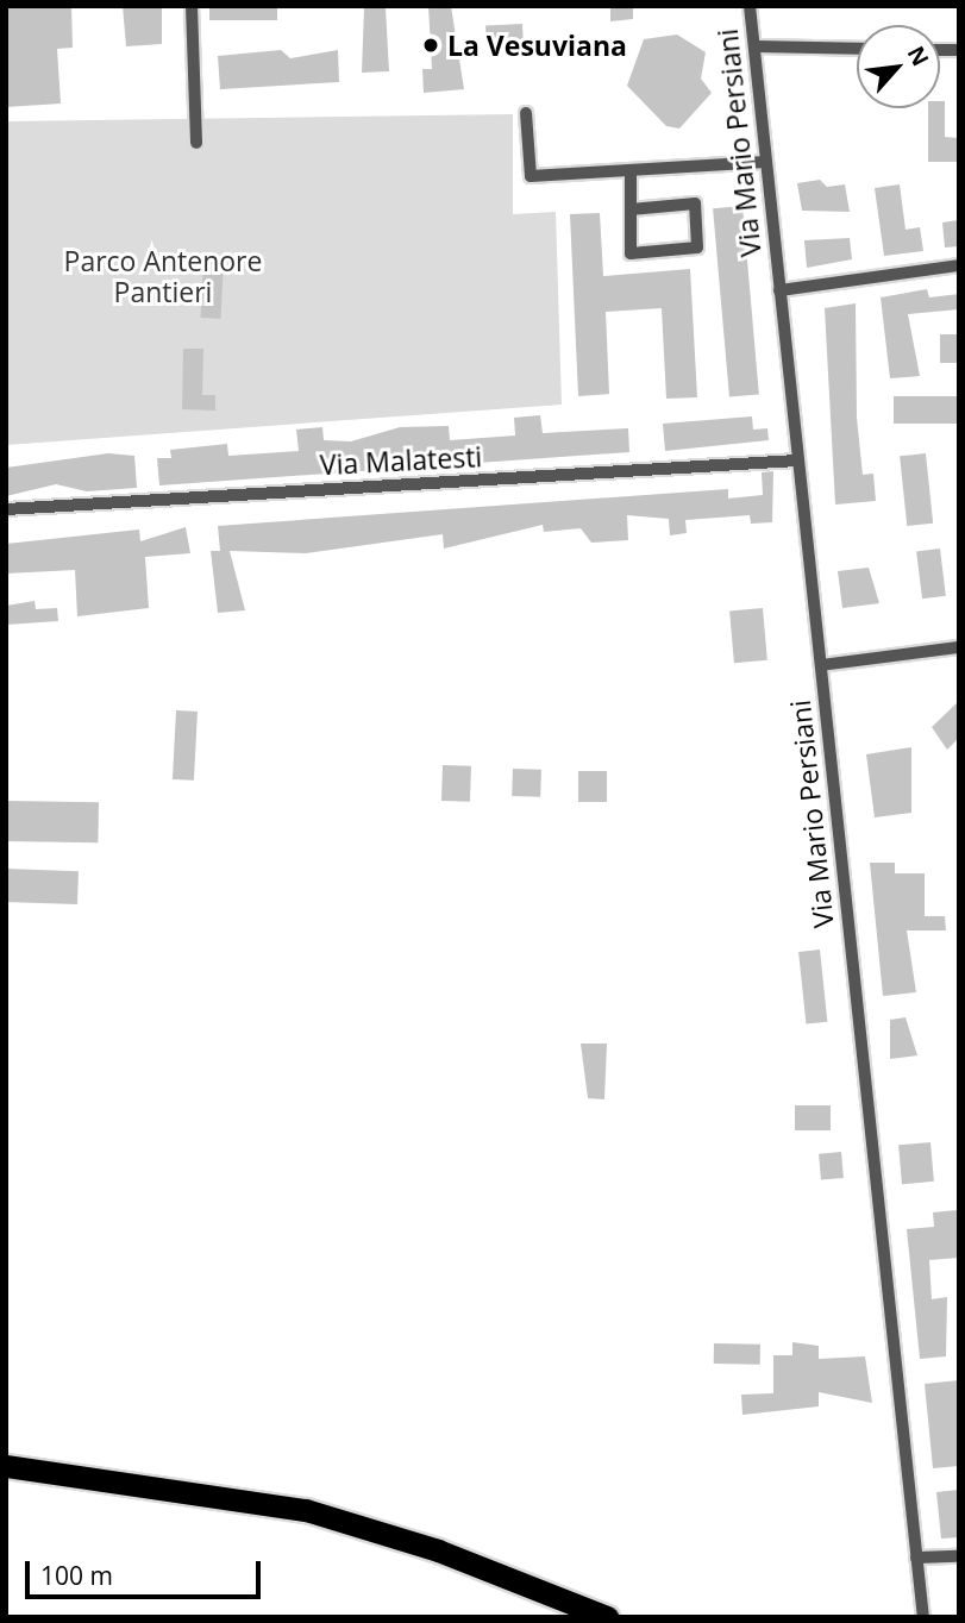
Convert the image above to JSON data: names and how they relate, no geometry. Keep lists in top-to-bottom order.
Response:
{
  "streets": {
    "street": ["Via Mario Persiani", "Via Malatesti"]
  },
  "crossings": [
    ["Via Mario Persiani", "Via Malatesti"]
  ],
  "parks": ["Parco Antenore Pantieri"],
  "places": ["La Vesuviana"],
  "scale_bar": "100 m",
  "north": "top right"
}
